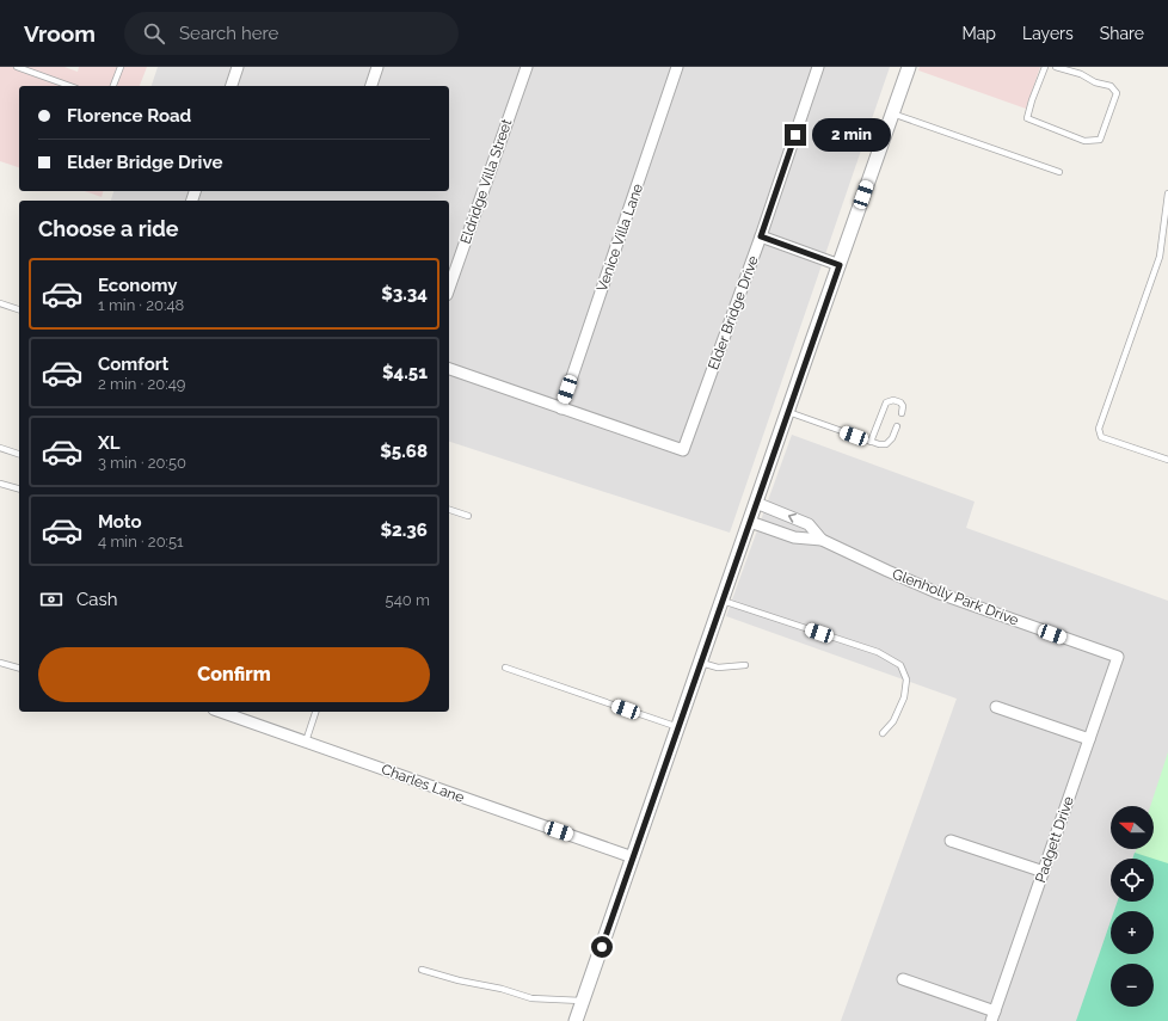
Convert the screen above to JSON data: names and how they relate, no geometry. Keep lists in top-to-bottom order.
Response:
{
  "streets": {
    "street": [
      "Eldridge Villa Street",
      "Venice Villa Lane",
      "Elder Bridge Drive",
      "Glenholly Park Drive",
      "Charles Lane",
      "Padgett Drive"
    ]
  },
  "crossings": [
    ["Venice Villa Lane", "Elder Bridge Drive"],
    ["Glenholly Park Drive", "Padgett Drive"]
  ],
  "north": "left",
  "page": {
    "header": "Vroom",
    "search": "Search here",
    "nav": ["Map", "Layers", "Share"],
    "banner": ["Florence Road", "Elder Bridge Drive"],
    "bubble": "2 min",
    "heading": "Choose a ride",
    "list": [
      {
        "name": "Economy",
        "note": "1 min · 20:48",
        "value": "$3.34"
      },
      {
        "name": "Comfort",
        "note": "2 min · 20:49",
        "value": "$4.51"
      },
      {
        "name": "XL",
        "note": "3 min · 20:50",
        "value": "$5.68"
      },
      {
        "name": "Moto",
        "note": "4 min · 20:51",
        "value": "$2.36"
      }
    ],
    "pay": ["Cash", "540 m"],
    "buttons": "Confirm",
    "map_buttons": ["+", "−"]
  }
}
